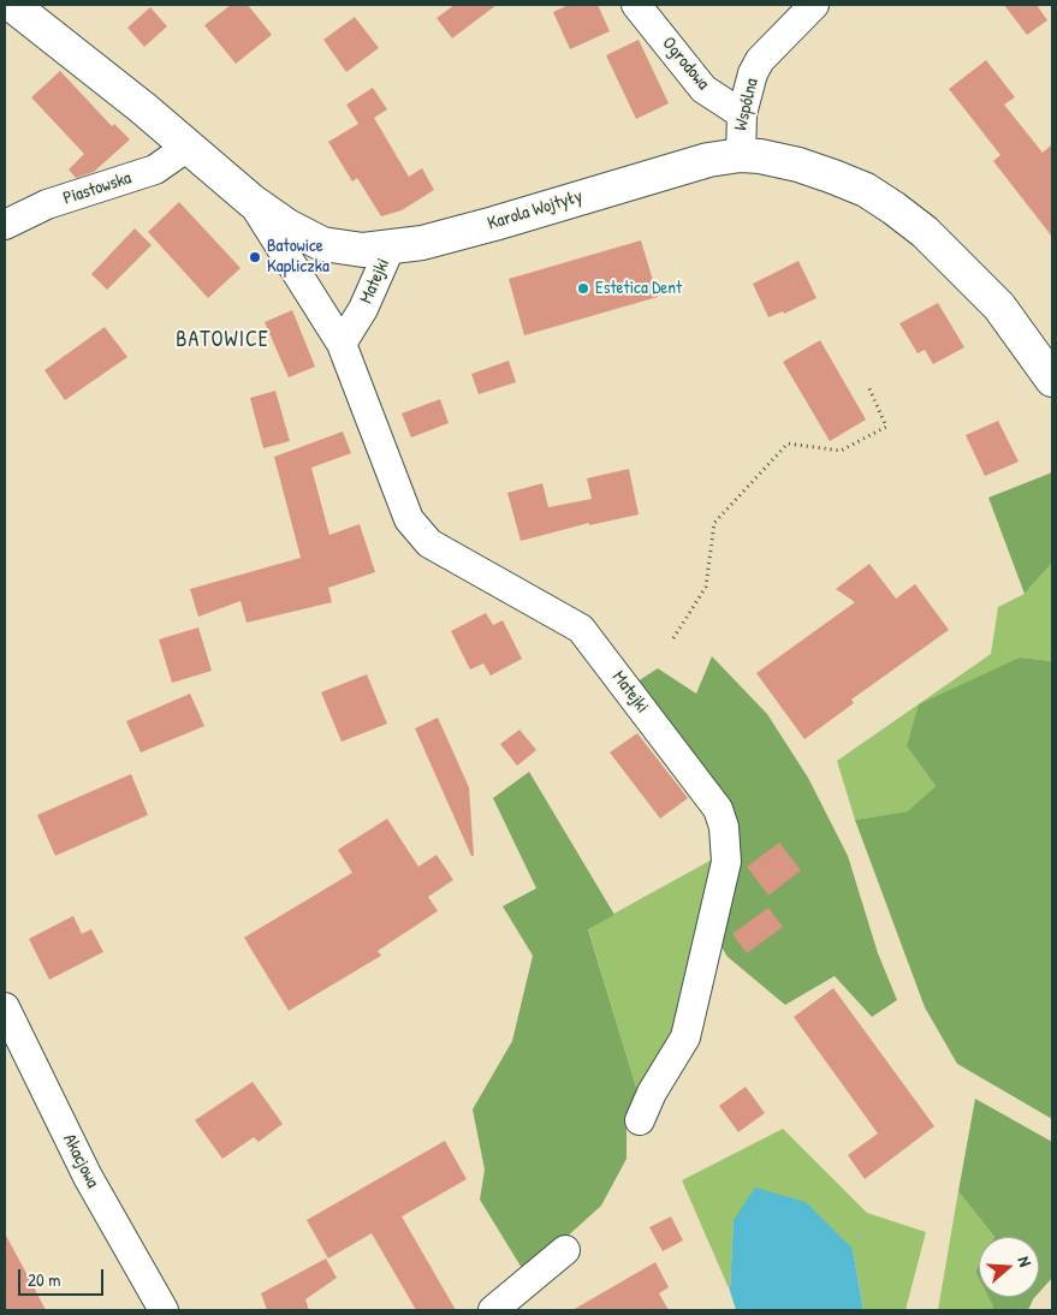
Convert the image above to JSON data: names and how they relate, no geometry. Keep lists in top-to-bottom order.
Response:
{
  "streets": {
    "street": [
      "Ogrodowa",
      "Wspólna",
      "Piastowska",
      "Karola Wojtyły",
      "Matejki",
      "Akacjowa"
    ]
  },
  "crossings": [
    ["Ogrodowa", "Wspólna"],
    ["Wspólna", "Karola Wojtyły"],
    ["Piastowska", "Karola Wojtyły"],
    ["Karola Wojtyły", "Matejki"]
  ],
  "districts": ["BATOWICE"],
  "places": ["Batowice Kapliczka", "Estetica Dent"],
  "scale_bar": "20 m",
  "north": "right"
}
